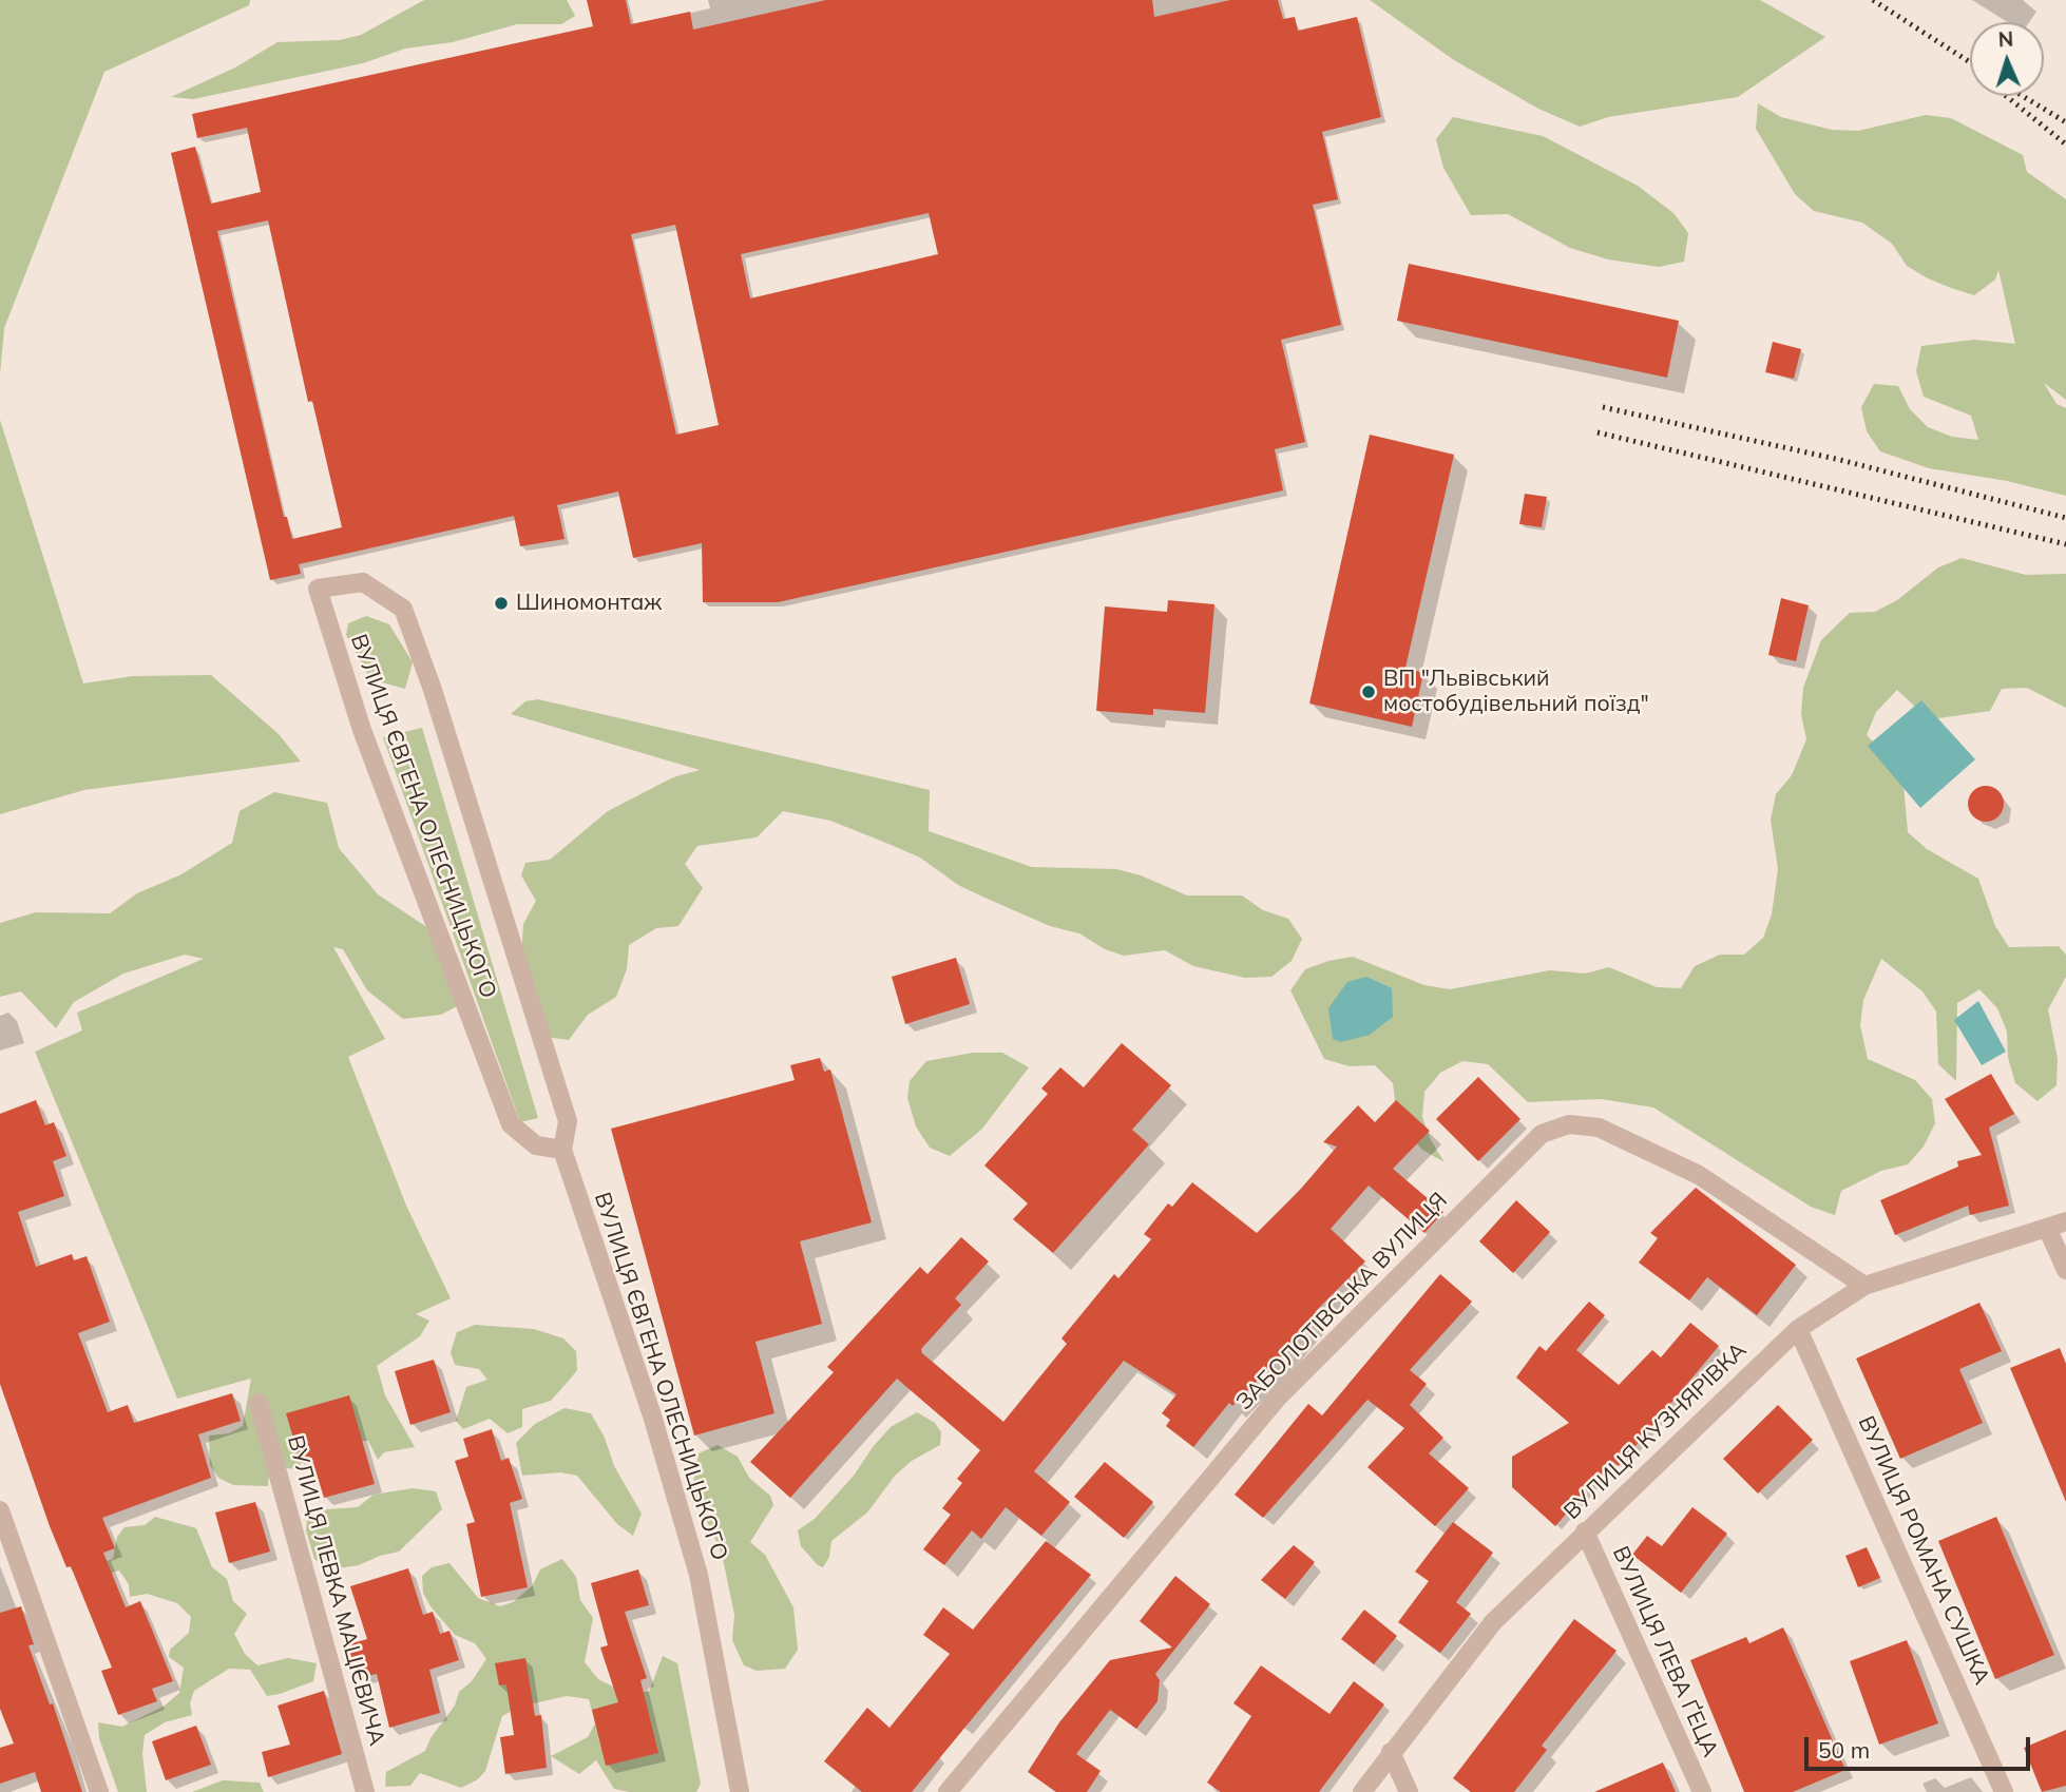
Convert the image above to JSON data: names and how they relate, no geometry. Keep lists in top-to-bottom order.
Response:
{
  "streets": {
    "street": [
      "ВУЛИЦЯ ЄВГЕНА ОЛЕСНИЦЬКОГО",
      "ЗАБОЛОТІВСЬКА ВУЛИЦЯ",
      "ВУЛИЦЯ КУЗНЯРІВКА",
      "ВУЛИЦЯ РОМАНА СУШКА",
      "ВУЛИЦЯ ЛЕВКА МАЦІЄВИЧА",
      "ВУЛИЦЯ ЛЕВА ҐЕЦА"
    ]
  },
  "crossings": [
    ["ЗАБОЛОТІВСЬКА ВУЛИЦЯ", "ВУЛИЦЯ КУЗНЯРІВКА"],
    ["ВУЛИЦЯ КУЗНЯРІВКА", "ВУЛИЦЯ РОМАНА СУШКА"],
    ["ВУЛИЦЯ КУЗНЯРІВКА", "ВУЛИЦЯ ЛЕВА ҐЕЦА"]
  ],
  "places": ["Шиномонтаж", "ВП \"Львівський мостобудівельний поїзд\""],
  "scale_bar": "50 m",
  "north": "top"
}
